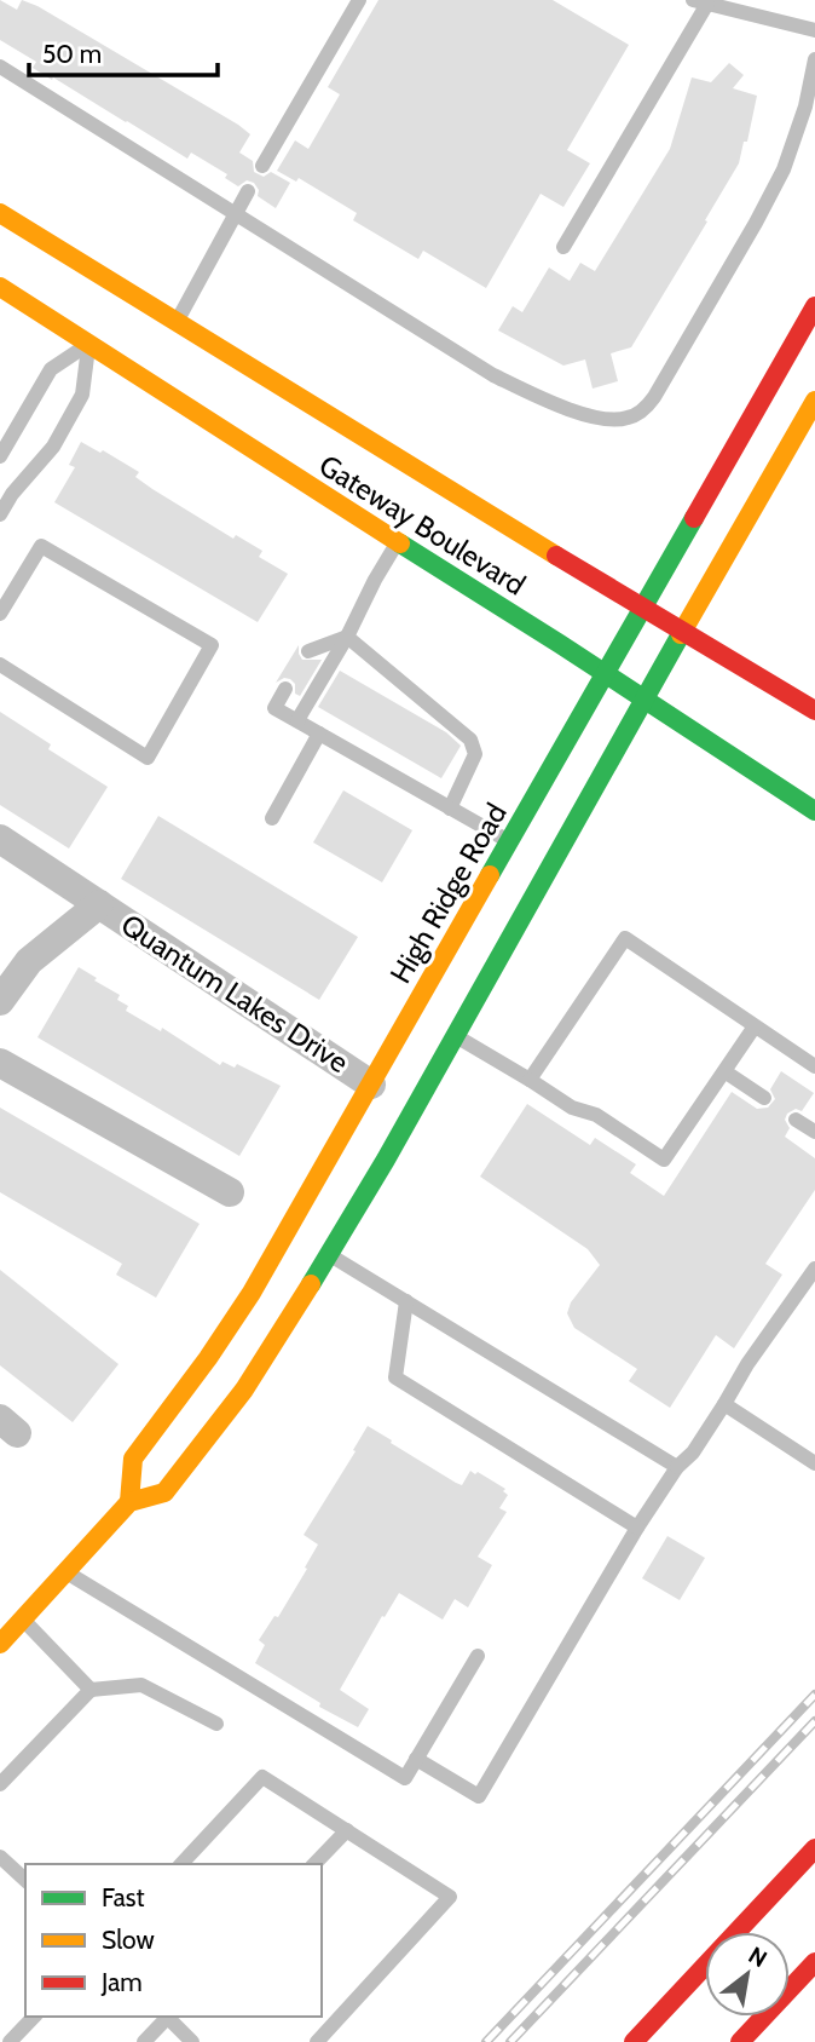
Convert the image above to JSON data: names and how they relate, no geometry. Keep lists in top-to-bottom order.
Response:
{
  "streets": {
    "main road": ["Gateway Boulevard", "High Ridge Road"],
    "street": ["Quantum Lakes Drive"]
  },
  "crossings": [
    ["Gateway Boulevard", "High Ridge Road"],
    ["High Ridge Road", "Quantum Lakes Drive"]
  ],
  "legend": ["Fast", "Slow", "Jam"],
  "scale_bar": "50 m",
  "north": "top right"
}
